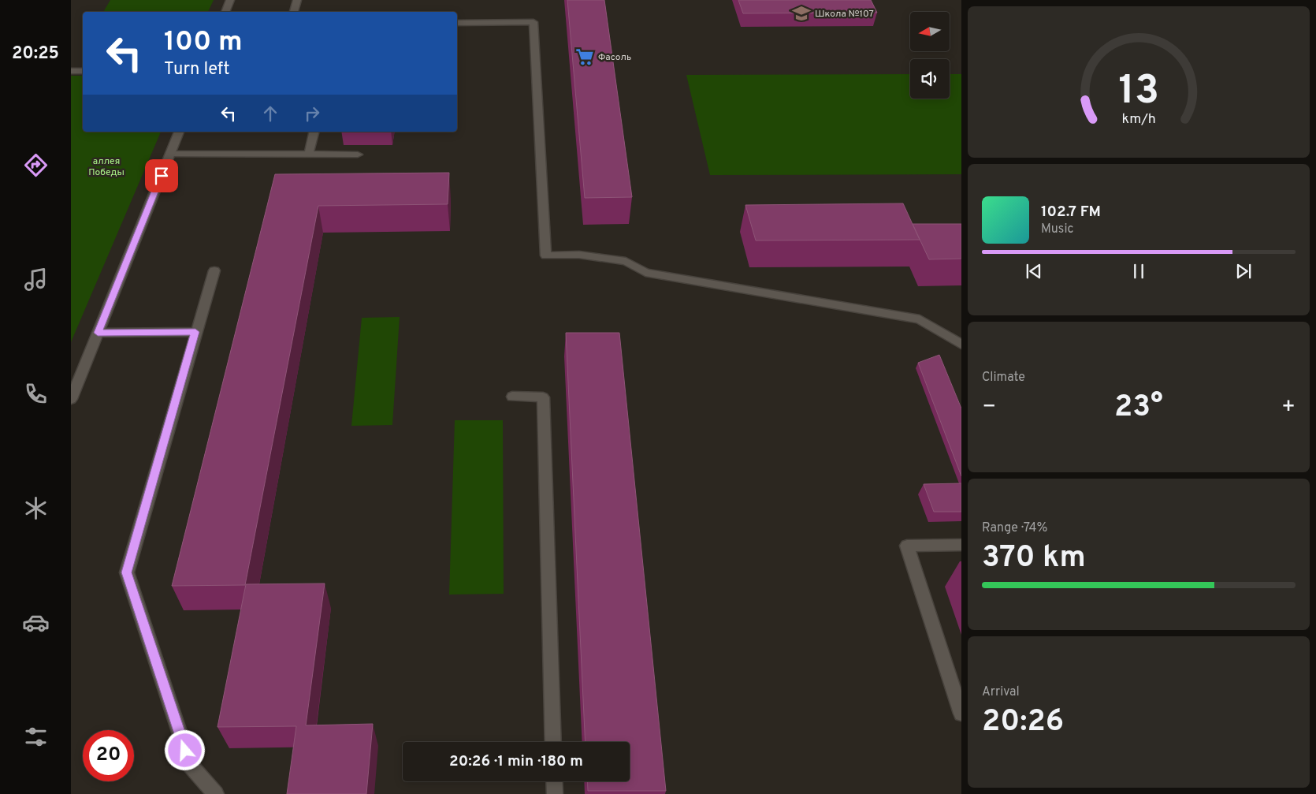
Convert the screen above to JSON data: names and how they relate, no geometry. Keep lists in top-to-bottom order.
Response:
{
  "parks": ["аллея Победы"],
  "places": {
    "school or university": ["Школа №107"],
    "supermarket": ["Фасоль"]
  },
  "north": "left",
  "page": {
    "tabs": "20:25",
    "turn": ["100 m", "Turn left"],
    "song": ["102.7 FM", "Music"],
    "tile": [
      "Climate",
      ["Range · 74%", "370 km"],
      ["Arrival", "20:26"]
    ],
    "heat": ["−", "23°", "+"],
    "limit": "20",
    "trip": "20:26 · 1 min · 180 m",
    "gauge": ["13", "km/h"]
  }
}
